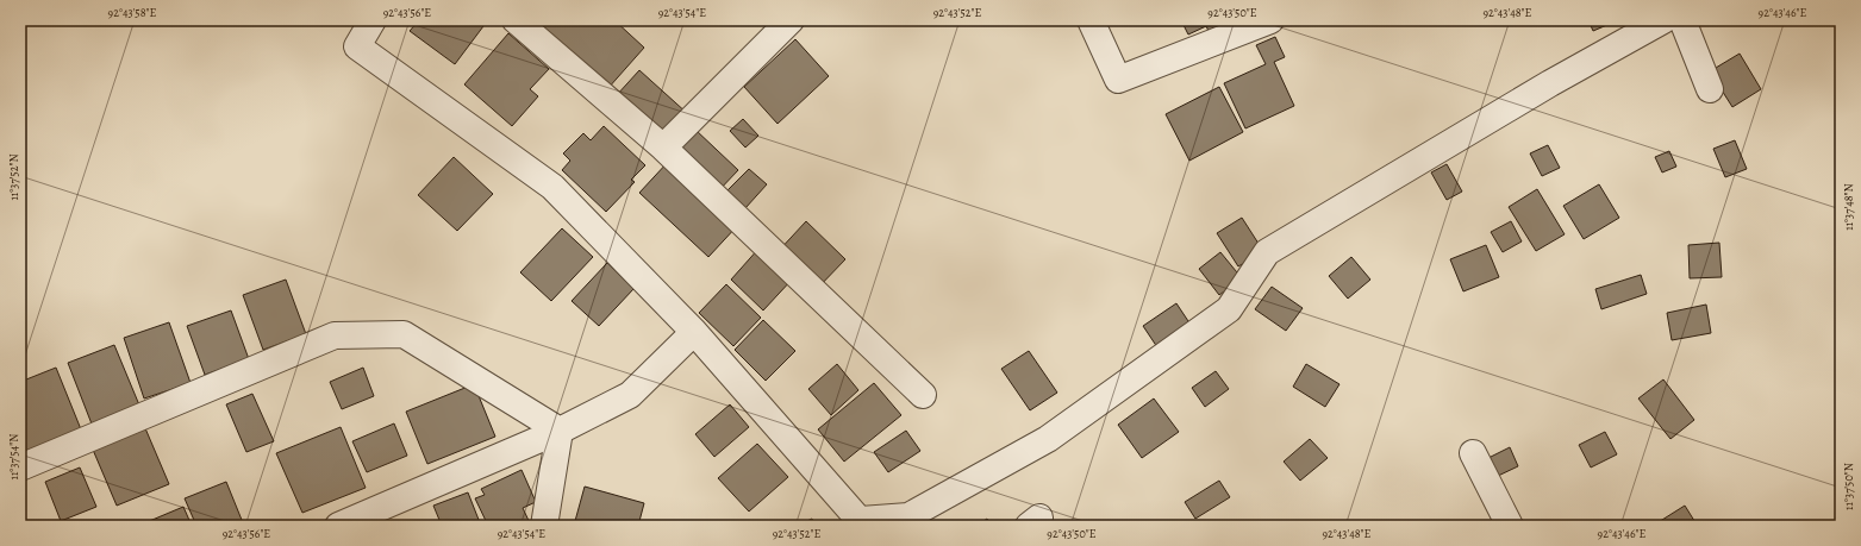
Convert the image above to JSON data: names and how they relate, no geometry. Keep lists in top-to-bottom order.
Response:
{
  "coordinates": [
    "92°43'58\"E",
    "92°43'56\"E",
    "92°43'54\"E",
    "92°43'52\"E",
    "92°43'50\"E",
    "92°43'48\"E",
    "92°43'46\"E",
    "11°37'52\"N",
    "11°37'48\"N",
    "11°37'54\"N",
    "11°37'50\"N"
  ]
}
